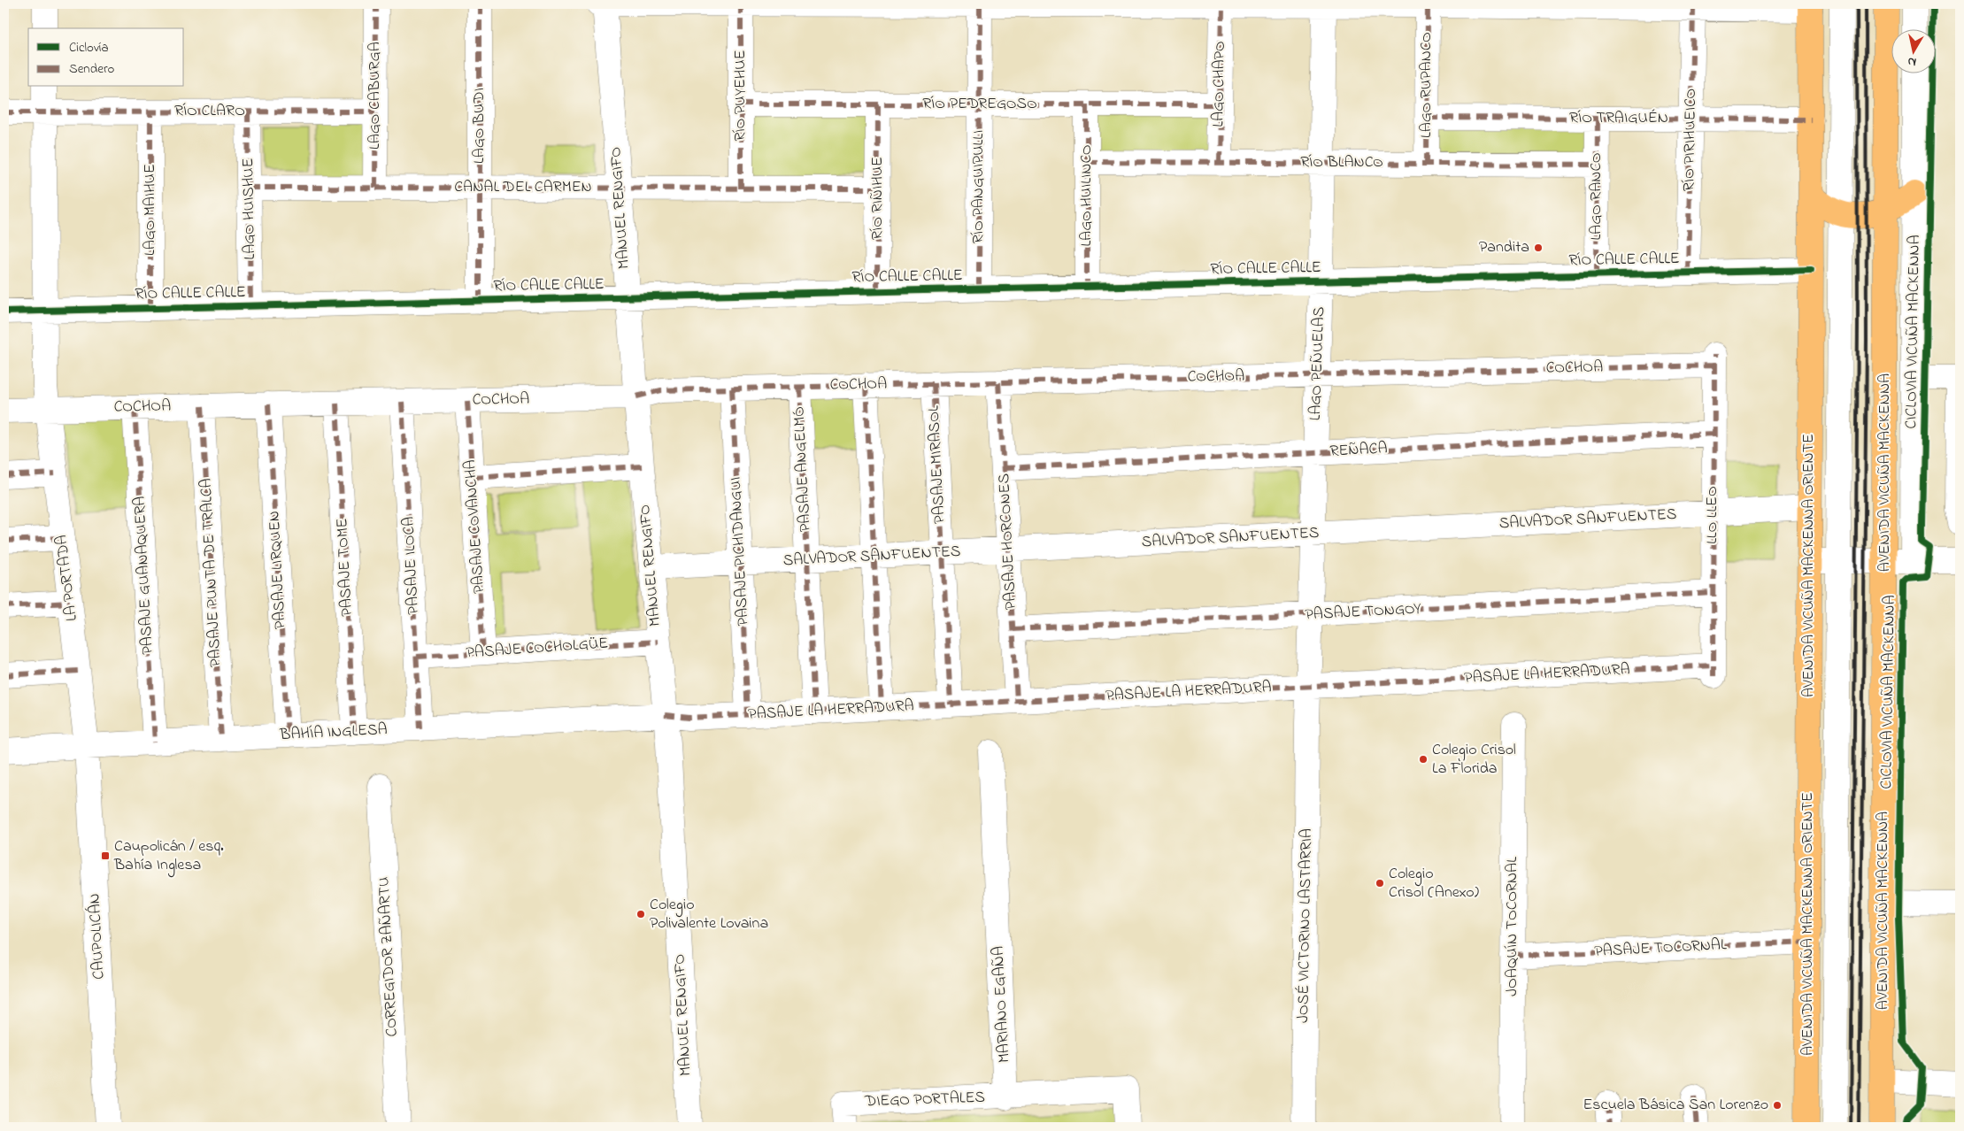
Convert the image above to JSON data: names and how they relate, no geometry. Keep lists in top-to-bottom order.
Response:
{
  "streets": {
    "main road": ["AVENIDA VICUÑA MACKENNA", "AVENIDA VICUÑA MACKENNA ORIENTE"],
    "street": [
      "LAGO CHAPO",
      "LAGO RUPANCO",
      "LAGO CABURGA",
      "RÍO PUYEHUE",
      "RÍO PEDREGOSO",
      "RÍO CLARO",
      "RÍO TRAIGUÉN",
      "LAGO BUDI",
      "RÍO PIRIHUEICO",
      "RÍO BLANCO",
      "RÍO PANGUIPULLI",
      "CANAL DEL CARMEN",
      "LAGO HUILINCO",
      "LAGO RANCO",
      "RÍO RIÑIHUE",
      "MANUEL RENGIFO",
      "LAGO HUISHUE",
      "LAGO MAIHUE",
      "RÍO CALLE CALLE",
      "LAGO PEÑUELAS",
      "COCHOA",
      "REÑACA",
      "PASAJE MIRASOL",
      "PASAJE ANGELMÓ",
      "LLO LLEO",
      "SALVADOR SANFUENTES",
      "PASAJE COVANCHA",
      "PASAJE HORCONES",
      "PASAJE PICHIDANGUI",
      "PASAJE ILOCA",
      "PASAJE TOME",
      "PASAJE LIRQUEN",
      "PASAJE PUNTA DE TRALCA",
      "PASAJE GUANAQUERA",
      "LA PORTADA",
      "PASAJE TONGOY",
      "PASAJE COCHOLGÜE",
      "PASAJE LA HERRADURA",
      "BAHÍA INGLESA",
      "JOSÉ VICTORINO LASTARRIA",
      "JOAQUÍN TOCORNAL",
      "CAUPOLICÁN",
      "PASAJE TOCORNAL",
      "CORREGIDOR ZAÑARTU",
      "MARIANO EGAÑA",
      "DIEGO PORTALES"
    ],
    "cycle path": ["CICLOVIA VICUÑA MACKENNA"]
  },
  "crossings": [
    ["LAGO CHAPO", "RÍO PEDREGOSO"],
    ["LAGO CHAPO", "RÍO BLANCO"],
    ["LAGO RUPANCO", "RÍO TRAIGUÉN"],
    ["LAGO RUPANCO", "RÍO BLANCO"],
    ["LAGO CABURGA", "RÍO CLARO"],
    ["LAGO CABURGA", "CANAL DEL CARMEN"],
    ["RÍO PUYEHUE", "RÍO PEDREGOSO"],
    ["RÍO PUYEHUE", "CANAL DEL CARMEN"],
    ["RÍO PEDREGOSO", "RÍO PANGUIPULLI"],
    ["RÍO PEDREGOSO", "LAGO HUILINCO"],
    ["RÍO PEDREGOSO", "RÍO RIÑIHUE"],
    ["RÍO CLARO", "LAGO HUISHUE"],
    ["RÍO CLARO", "LAGO MAIHUE"],
    ["RÍO TRAIGUÉN", "RÍO PIRIHUEICO"],
    ["RÍO TRAIGUÉN", "LAGO RANCO"],
    ["RÍO TRAIGUÉN", "AVENIDA VICUÑA MACKENNA ORIENTE"],
    ["LAGO BUDI", "CANAL DEL CARMEN"],
    ["LAGO BUDI", "RÍO CALLE CALLE"],
    ["RÍO PIRIHUEICO", "RÍO CALLE CALLE"],
    ["RÍO BLANCO", "LAGO HUILINCO"],
    ["RÍO BLANCO", "LAGO RANCO"],
    ["RÍO BLANCO", "LAGO PEÑUELAS"],
    ["RÍO PANGUIPULLI", "RÍO CALLE CALLE"],
    ["CANAL DEL CARMEN", "RÍO RIÑIHUE"],
    ["CANAL DEL CARMEN", "MANUEL RENGIFO"],
    ["CANAL DEL CARMEN", "LAGO HUISHUE"],
    ["LAGO HUILINCO", "RÍO CALLE CALLE"],
    ["LAGO RANCO", "RÍO CALLE CALLE"],
    ["RÍO RIÑIHUE", "RÍO CALLE CALLE"],
    ["MANUEL RENGIFO", "RÍO CALLE CALLE"],
    ["MANUEL RENGIFO", "COCHOA"],
    ["MANUEL RENGIFO", "SALVADOR SANFUENTES"],
    ["MANUEL RENGIFO", "PASAJE COCHOLGÜE"],
    ["MANUEL RENGIFO", "PASAJE LA HERRADURA"],
    ["MANUEL RENGIFO", "BAHÍA INGLESA"],
    ["LAGO HUISHUE", "RÍO CALLE CALLE"],
    ["LAGO MAIHUE", "RÍO CALLE CALLE"],
    ["RÍO CALLE CALLE", "LAGO PEÑUELAS"],
    ["RÍO CALLE CALLE", "AVENIDA VICUÑA MACKENNA ORIENTE"],
    ["LAGO PEÑUELAS", "COCHOA"],
    ["LAGO PEÑUELAS", "REÑACA"],
    ["LAGO PEÑUELAS", "SALVADOR SANFUENTES"],
    ["LAGO PEÑUELAS", "PASAJE TONGOY"],
    ["LAGO PEÑUELAS", "PASAJE LA HERRADURA"],
    ["LAGO PEÑUELAS", "JOSÉ VICTORINO LASTARRIA"],
    ["COCHOA", "PASAJE MIRASOL"],
    ["COCHOA", "PASAJE ANGELMÓ"],
    ["COCHOA", "LLO LLEO"],
    ["COCHOA", "PASAJE COVANCHA"],
    ["COCHOA", "PASAJE HORCONES"],
    ["COCHOA", "PASAJE PICHIDANGUI"],
    ["COCHOA", "PASAJE ILOCA"],
    ["COCHOA", "PASAJE TOME"],
    ["COCHOA", "PASAJE LIRQUEN"],
    ["COCHOA", "PASAJE PUNTA DE TRALCA"],
    ["COCHOA", "PASAJE GUANAQUERA"],
    ["COCHOA", "LA PORTADA"],
    ["REÑACA", "LLO LLEO"],
    ["REÑACA", "PASAJE HORCONES"],
    ["PASAJE MIRASOL", "SALVADOR SANFUENTES"],
    ["PASAJE MIRASOL", "PASAJE LA HERRADURA"],
    ["PASAJE ANGELMÓ", "SALVADOR SANFUENTES"],
    ["PASAJE ANGELMÓ", "PASAJE LA HERRADURA"],
    ["LLO LLEO", "SALVADOR SANFUENTES"],
    ["LLO LLEO", "PASAJE TONGOY"],
    ["LLO LLEO", "PASAJE LA HERRADURA"],
    ["SALVADOR SANFUENTES", "PASAJE HORCONES"],
    ["SALVADOR SANFUENTES", "PASAJE PICHIDANGUI"],
    ["SALVADOR SANFUENTES", "AVENIDA VICUÑA MACKENNA ORIENTE"],
    ["PASAJE COVANCHA", "PASAJE COCHOLGÜE"],
    ["PASAJE HORCONES", "PASAJE TONGOY"],
    ["PASAJE HORCONES", "PASAJE LA HERRADURA"],
    ["PASAJE PICHIDANGUI", "PASAJE LA HERRADURA"],
    ["PASAJE ILOCA", "PASAJE COCHOLGÜE"],
    ["PASAJE ILOCA", "BAHÍA INGLESA"],
    ["AVENIDA VICUÑA MACKENNA ORIENTE", "PASAJE TOCORNAL"],
    ["PASAJE TOME", "BAHÍA INGLESA"],
    ["PASAJE LIRQUEN", "BAHÍA INGLESA"],
    ["PASAJE PUNTA DE TRALCA", "BAHÍA INGLESA"],
    ["PASAJE GUANAQUERA", "BAHÍA INGLESA"],
    ["LA PORTADA", "BAHÍA INGLESA"],
    ["LA PORTADA", "CAUPOLICÁN"],
    ["PASAJE LA HERRADURA", "BAHÍA INGLESA"],
    ["BAHÍA INGLESA", "CAUPOLICÁN"],
    ["JOAQUÍN TOCORNAL", "PASAJE TOCORNAL"],
    ["MARIANO EGAÑA", "DIEGO PORTALES"]
  ],
  "places": {
    "other": [
      "Pandita",
      "Colegio Crisol La Florida",
      "Colegio Crisol (Anexo)",
      "Colegio Polivalente Lovaina",
      "Escuela Básica San Lorenzo"
    ],
    "transit": ["Caupolicán / esq. Bahía Inglesa"]
  },
  "legend": ["Ciclovía", "Sendero"],
  "north": "bottom"
}
